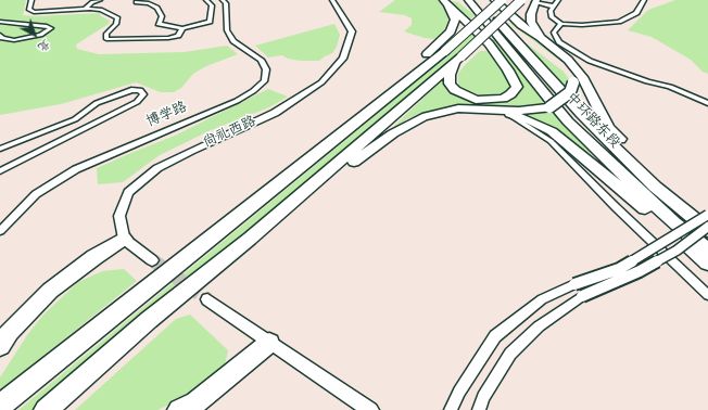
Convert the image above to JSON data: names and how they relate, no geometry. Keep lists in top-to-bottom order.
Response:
{
  "streets": {
    "highway": ["中环路东段"],
    "street": ["博学路", "尚礼西路"]
  },
  "north": "bottom right"
}
